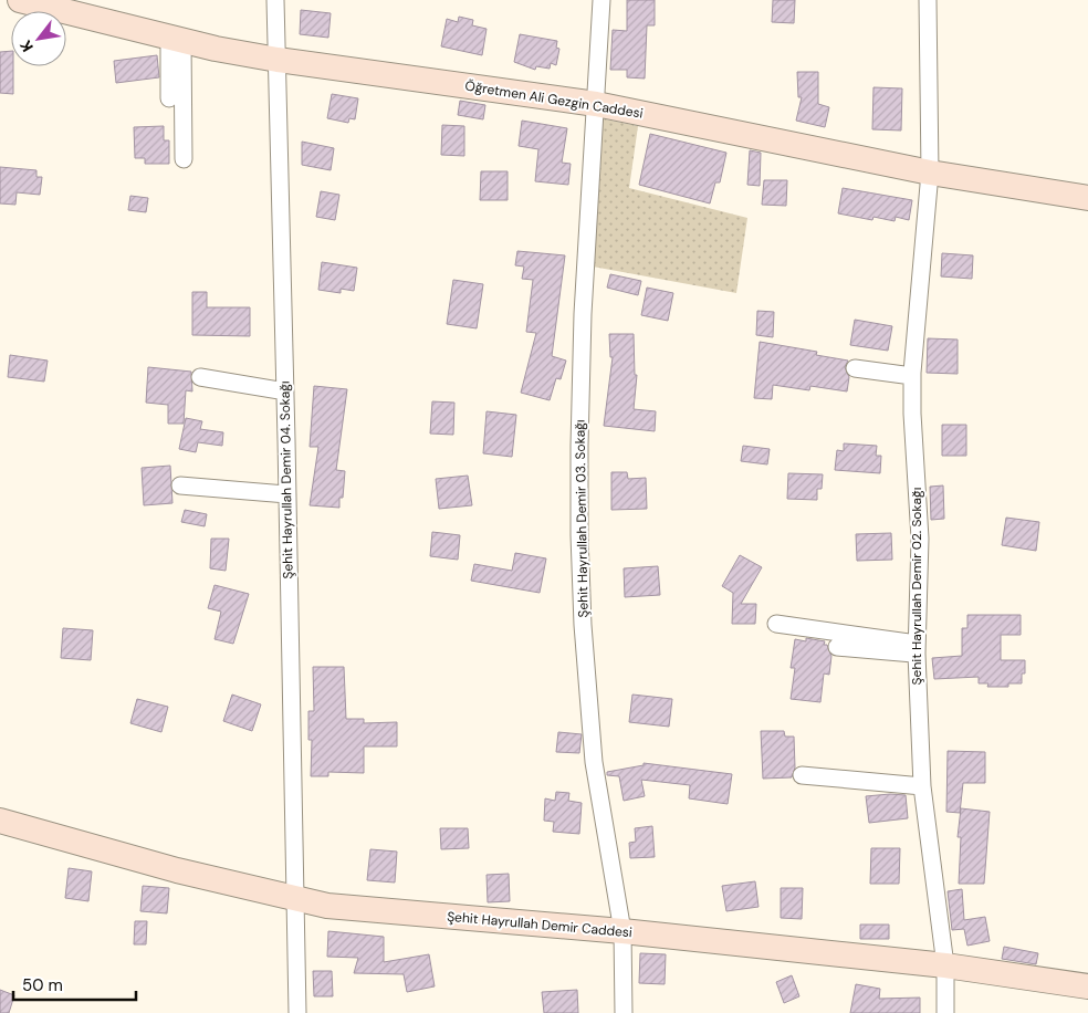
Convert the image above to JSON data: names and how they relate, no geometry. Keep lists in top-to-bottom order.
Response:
{
  "streets": {
    "street": [
      "Öğretmen Ali Gezgin Caddesi",
      "Şehit Hayrullah Demir 04. Sokağı",
      "Şehit Hayrullah Demir 03. Sokağı",
      "Şehit Hayrullah Demir 02. Sokağı",
      "Şehit Hayrullah Demir Caddesi"
    ]
  },
  "crossings": [
    ["Öğretmen Ali Gezgin Caddesi", "Şehit Hayrullah Demir 04. Sokağı"],
    ["Öğretmen Ali Gezgin Caddesi", "Şehit Hayrullah Demir 03. Sokağı"],
    ["Öğretmen Ali Gezgin Caddesi", "Şehit Hayrullah Demir 02. Sokağı"],
    ["Şehit Hayrullah Demir 04. Sokağı", "Şehit Hayrullah Demir Caddesi"],
    ["Şehit Hayrullah Demir 03. Sokağı", "Şehit Hayrullah Demir Caddesi"],
    ["Şehit Hayrullah Demir 02. Sokağı", "Şehit Hayrullah Demir Caddesi"]
  ],
  "scale_bar": "50 m",
  "north": "bottom left"
}
